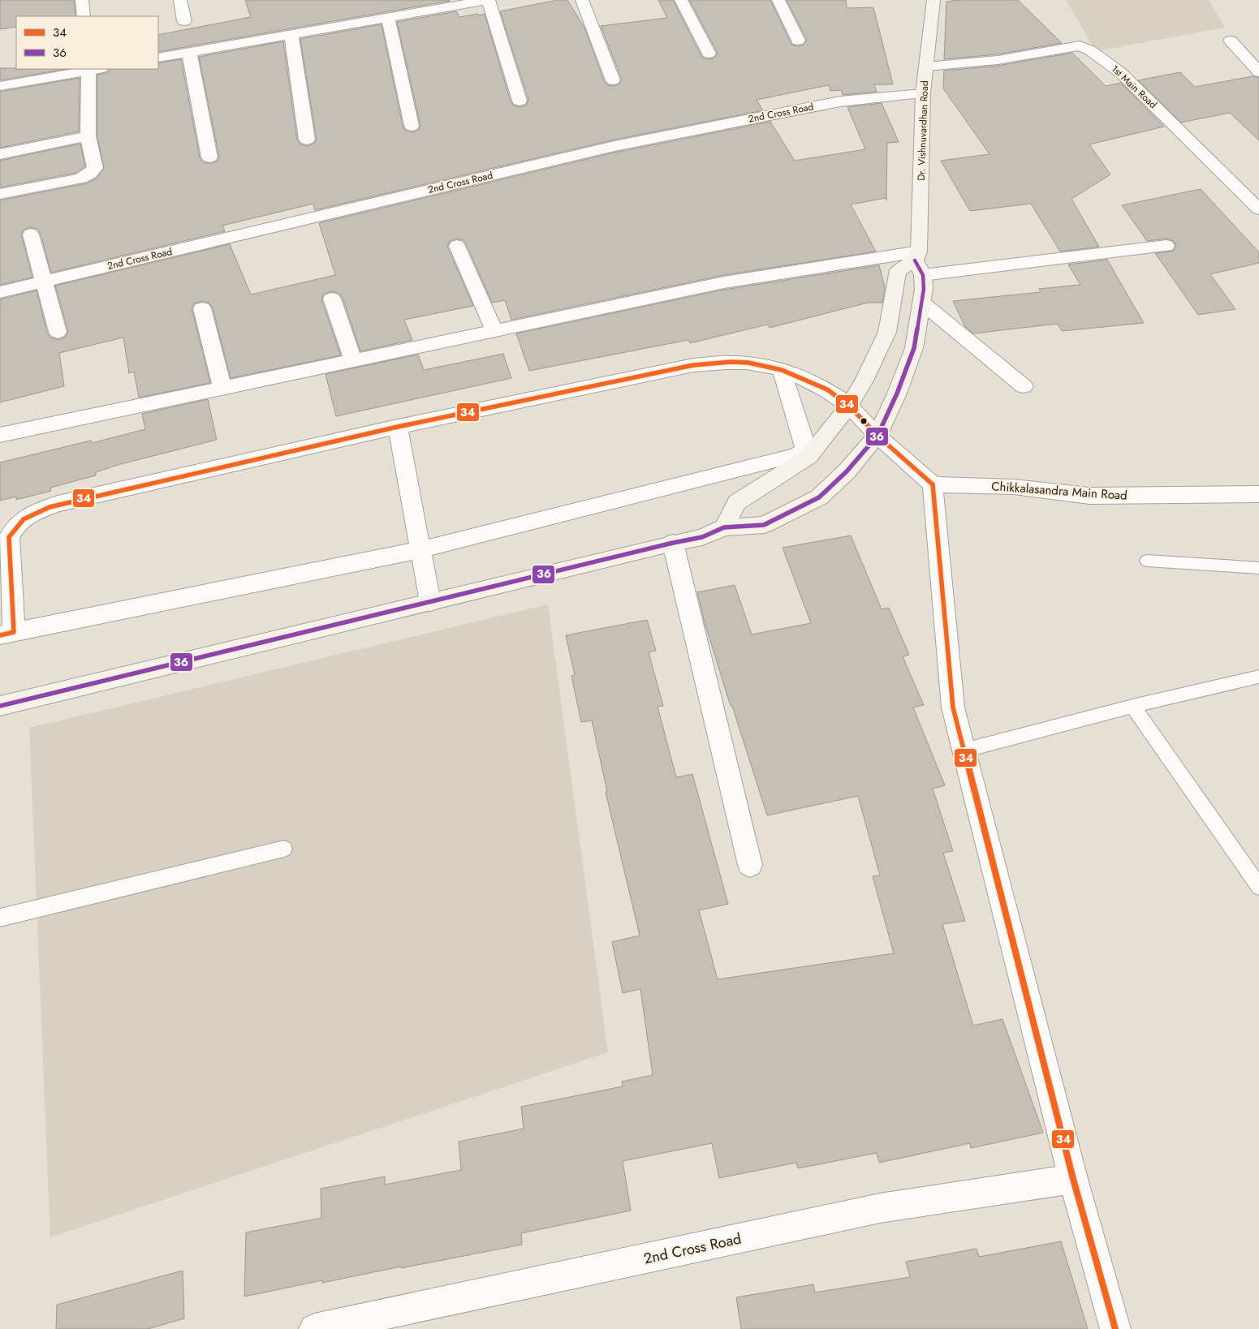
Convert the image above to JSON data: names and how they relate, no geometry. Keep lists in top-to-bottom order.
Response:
{
  "streets": {
    "main road": ["Dr. Vishnuvardhan Road"],
    "street": ["1st Main Road", "2nd Cross Road", "Chikkalasandra Main Road"]
  },
  "crossings": [
    ["1st Main Road", "Dr. Vishnuvardhan Road"],
    ["2nd Cross Road", "Dr. Vishnuvardhan Road"]
  ],
  "lines": ["transit line 36", "transit line 34"],
  "legend": ["34", "36"]
}
